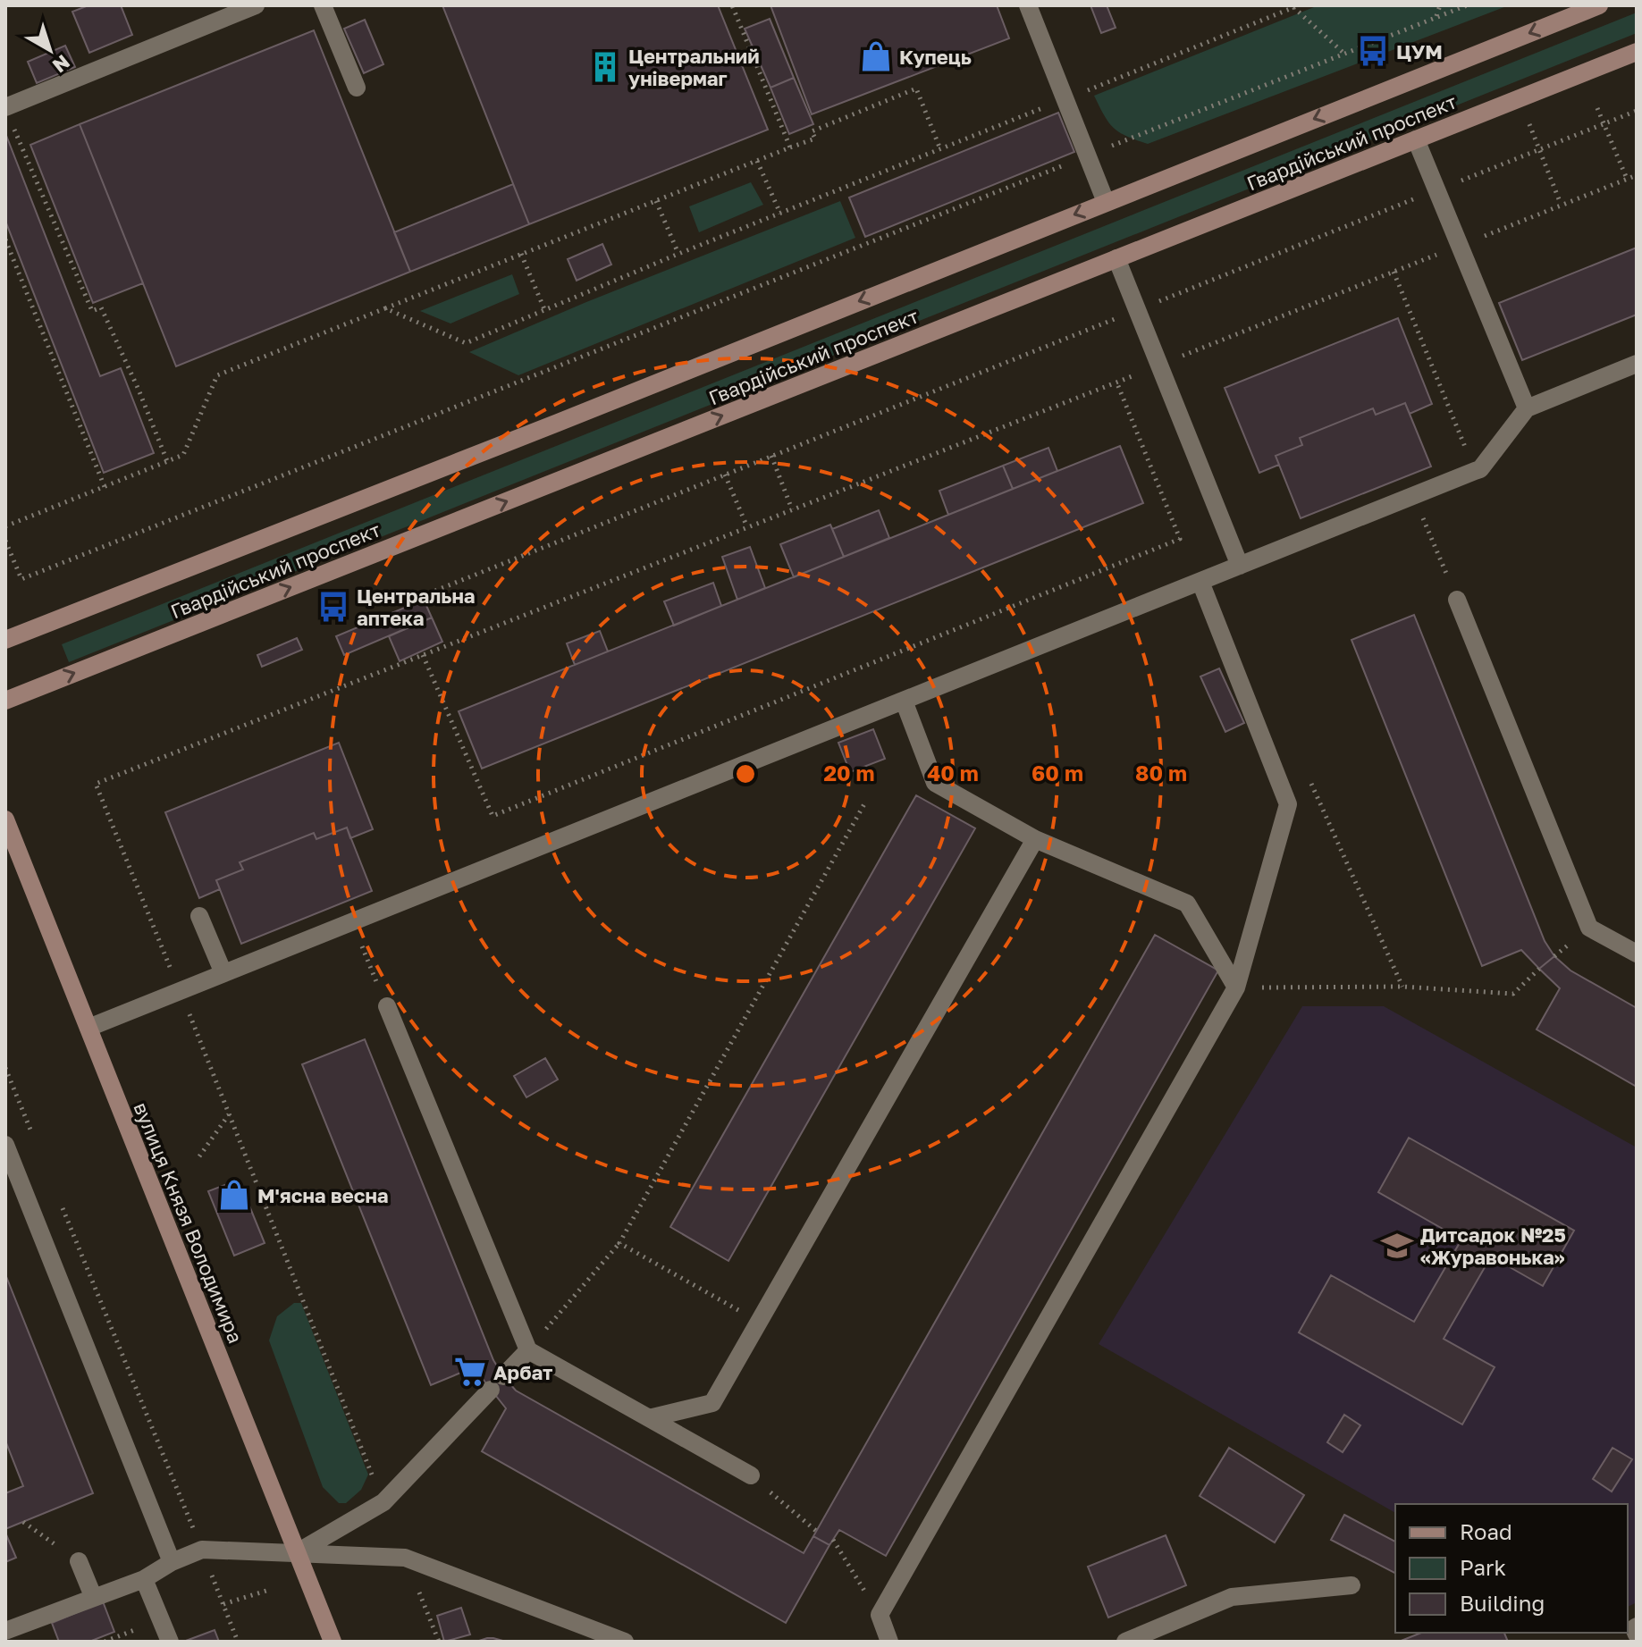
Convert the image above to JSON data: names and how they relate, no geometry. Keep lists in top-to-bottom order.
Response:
{
  "streets": {
    "main road": ["Гвардійський проспект", "вулиця Князя Володимира"]
  },
  "places": {
    "bus stop": ["ЦУМ", "Центральна аптека"],
    "shop": ["Купець", "М'ясна весна"],
    "building": ["Центральний універмаг"],
    "school or university": ["Дитсадок №25 «Журавонька»"],
    "supermarket": ["Арбат"]
  },
  "legend": ["Road", "Park", "Building"],
  "north": "bottom right",
  "rings": [
    "20 m",
    "40 m",
    "60 m",
    "80 m"
  ]
}
